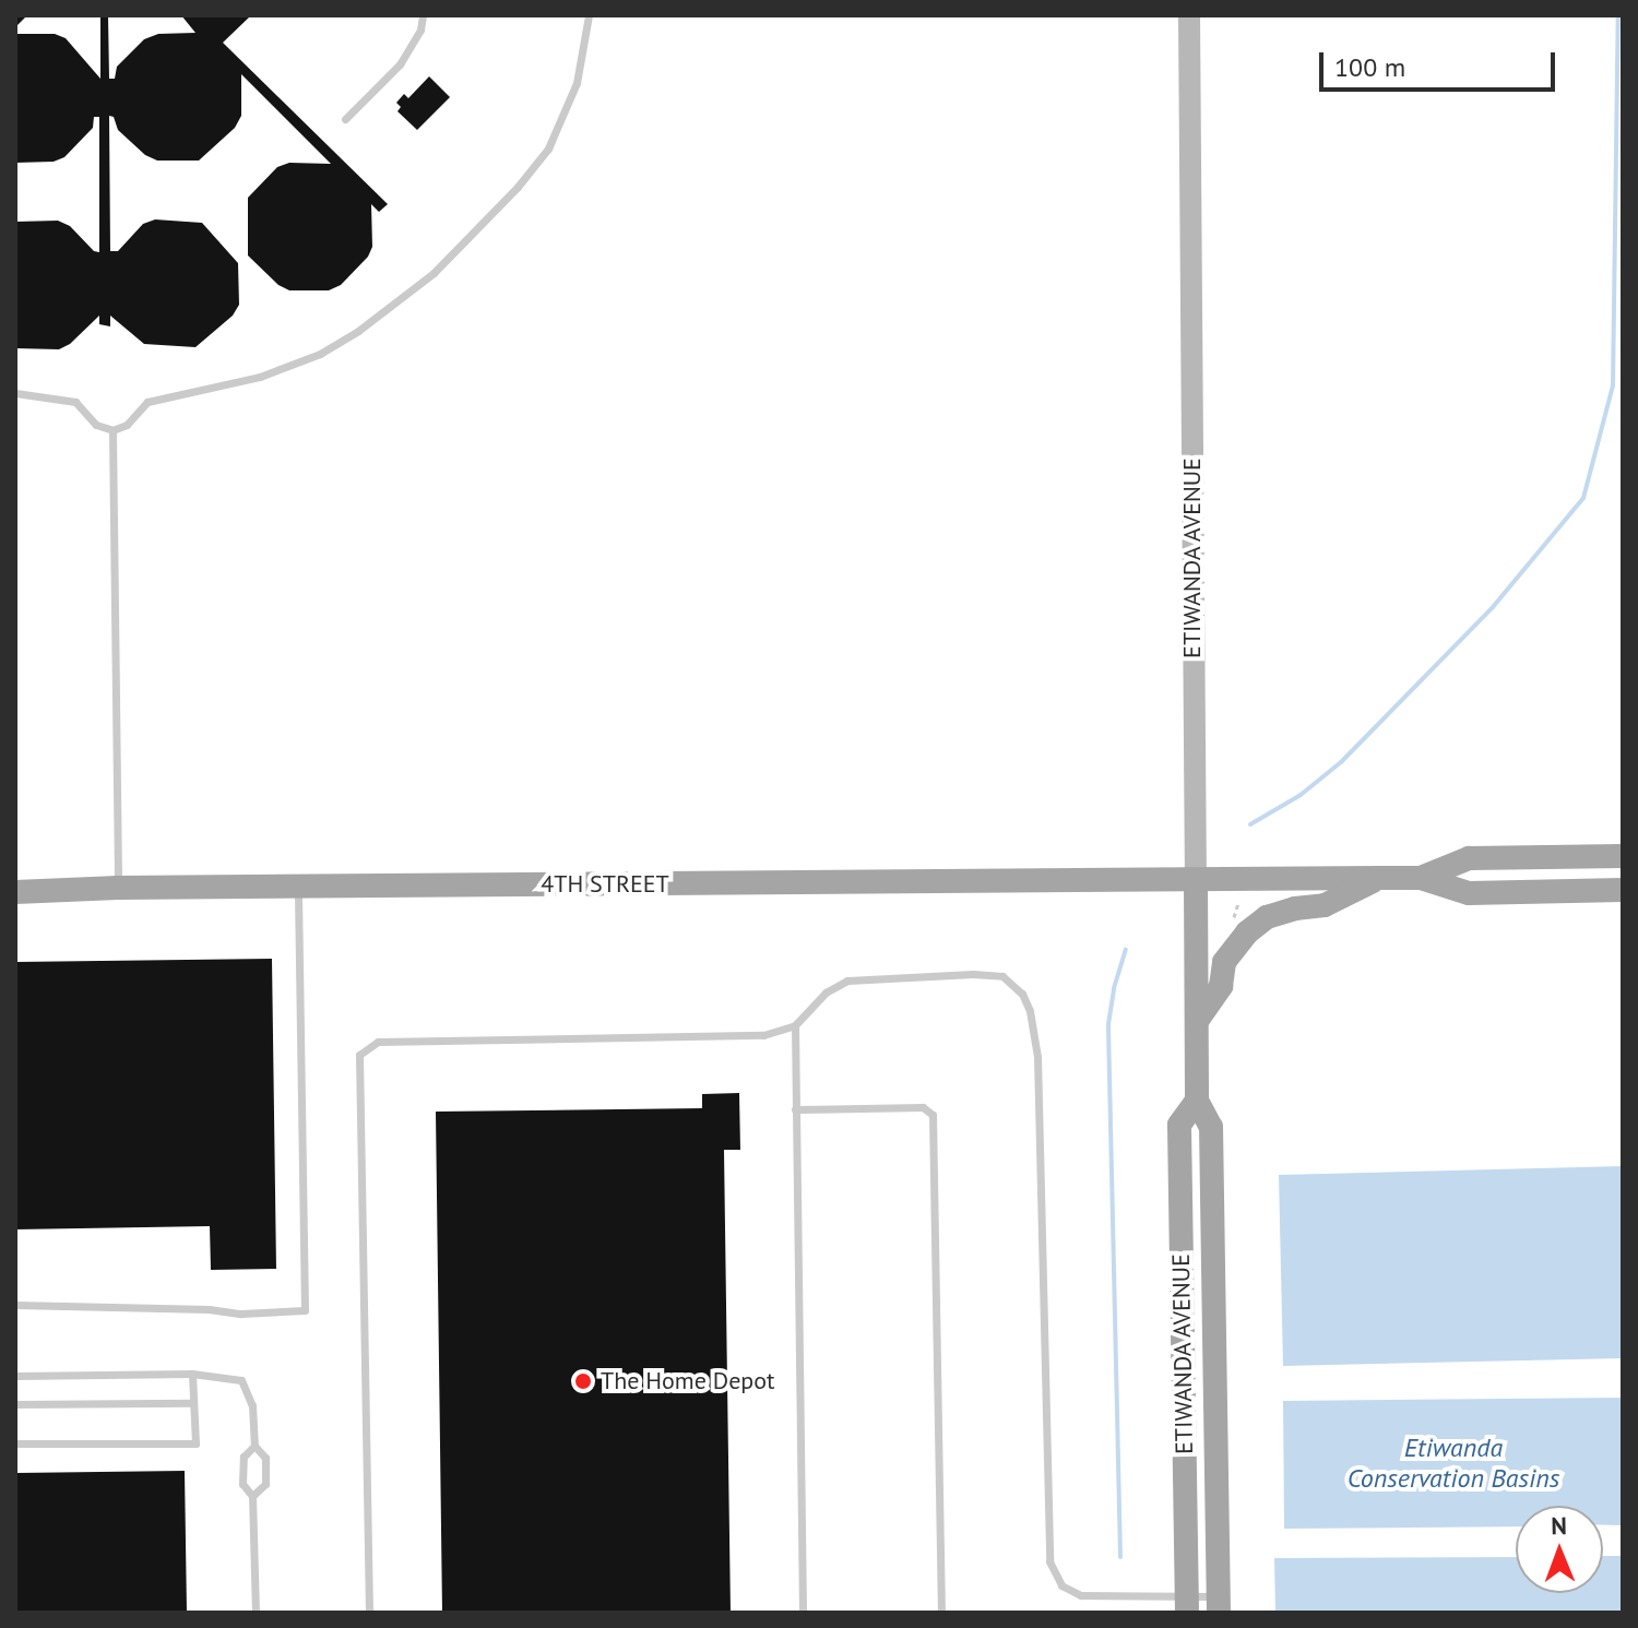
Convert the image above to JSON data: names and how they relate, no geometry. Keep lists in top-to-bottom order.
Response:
{
  "streets": {
    "main road": ["ETIWANDA AVENUE", "4TH STREET"]
  },
  "crossings": [
    ["ETIWANDA AVENUE", "4TH STREET"]
  ],
  "water": ["Etiwanda Conservation Basins"],
  "places": ["The Home Depot"],
  "scale_bar": "100 m",
  "north": "top"
}
